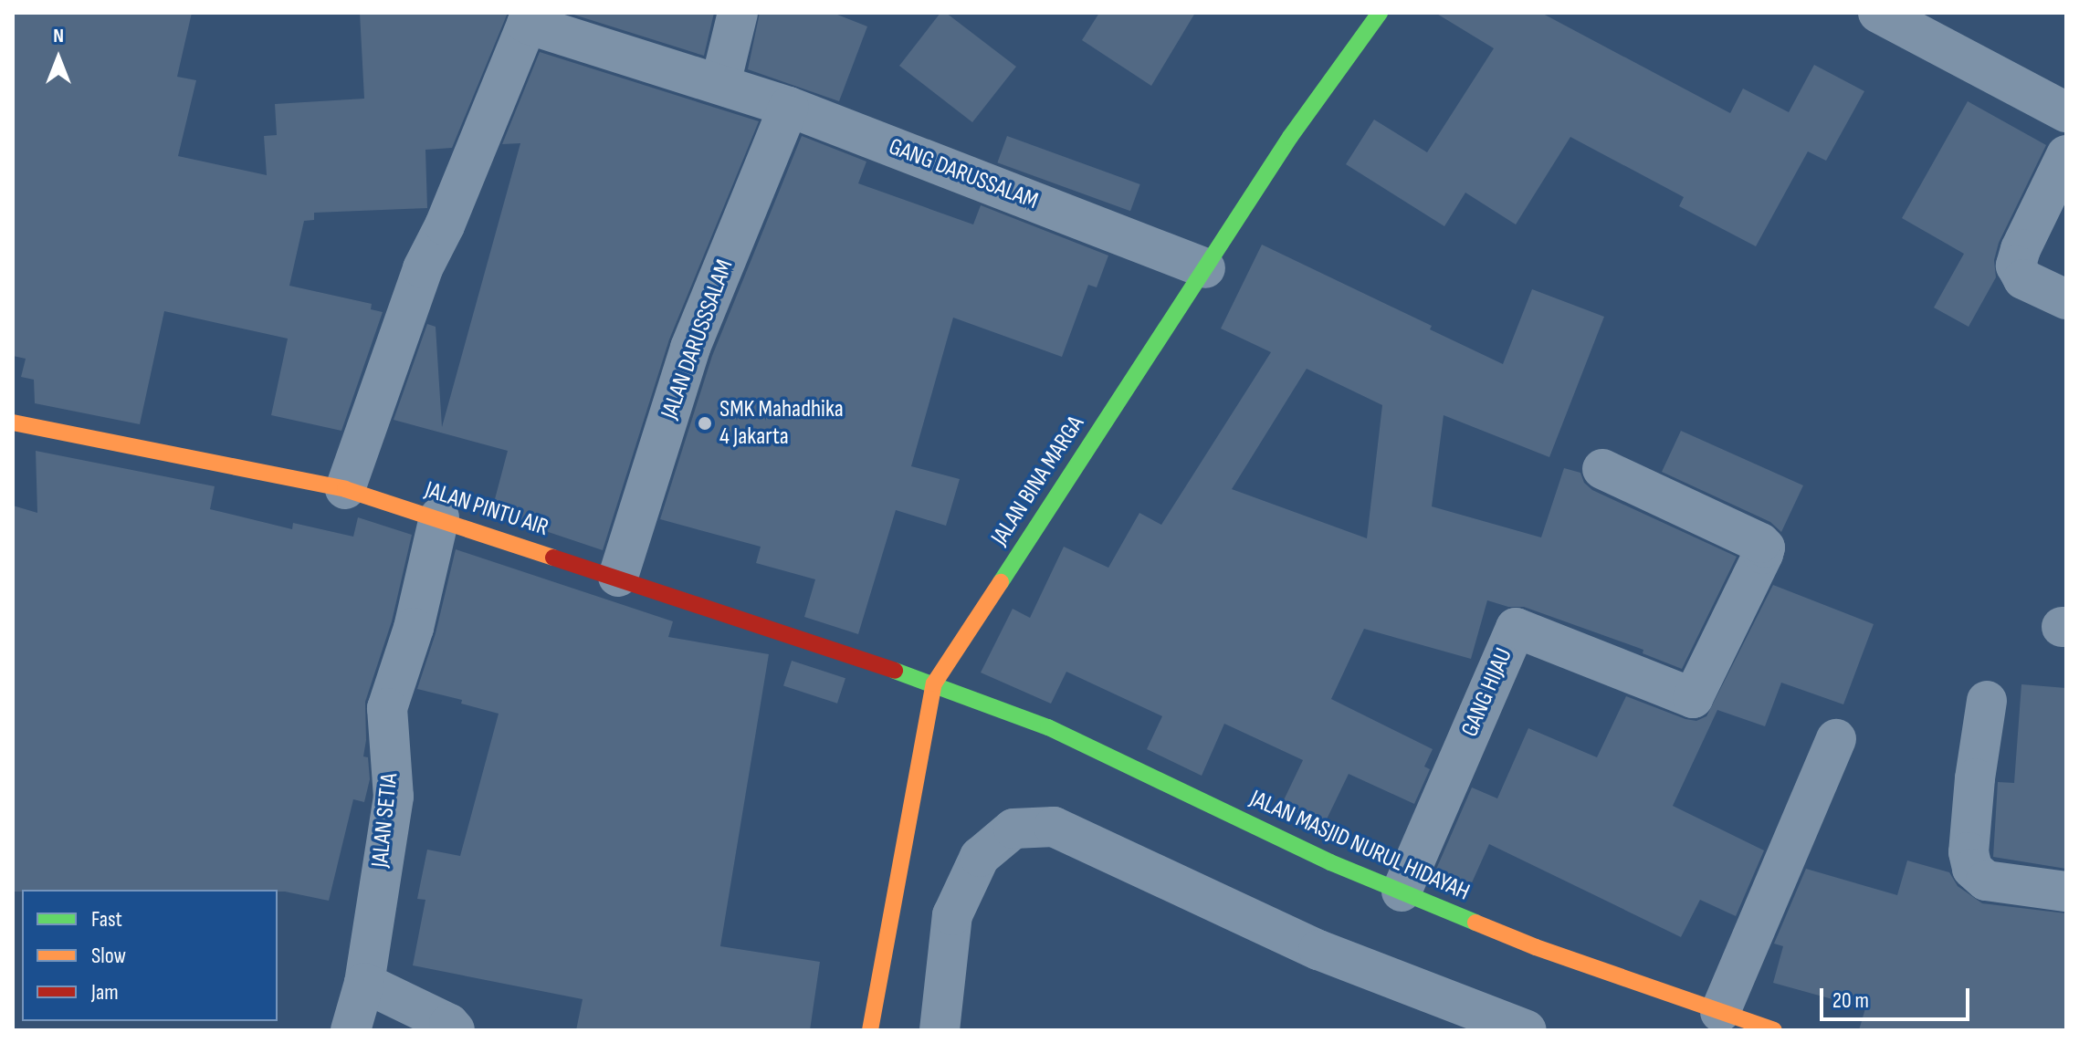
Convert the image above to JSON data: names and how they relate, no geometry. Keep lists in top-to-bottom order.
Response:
{
  "streets": {
    "street": [
      "GANG DARUSSALAM",
      "JALAN DARUSSSALAM",
      "JALAN BINA MARGA",
      "JALAN PINTU AIR",
      "GANG HIJAU",
      "JALAN SETIA",
      "JALAN MASJID NURUL HIDAYAH"
    ]
  },
  "crossings": [
    ["GANG DARUSSALAM", "JALAN DARUSSSALAM"],
    ["GANG DARUSSALAM", "JALAN BINA MARGA"],
    ["GANG DARUSSALAM", "JALAN PINTU AIR"],
    ["JALAN DARUSSSALAM", "JALAN PINTU AIR"],
    ["JALAN BINA MARGA", "JALAN PINTU AIR"],
    ["JALAN BINA MARGA", "JALAN MASJID NURUL HIDAYAH"],
    ["JALAN PINTU AIR", "JALAN SETIA"],
    ["JALAN PINTU AIR", "JALAN MASJID NURUL HIDAYAH"],
    ["GANG HIJAU", "JALAN MASJID NURUL HIDAYAH"]
  ],
  "places": ["SMK Mahadhika 4 Jakarta"],
  "legend": ["Fast", "Slow", "Jam"],
  "scale_bar": "20 m",
  "north": "top"
}
